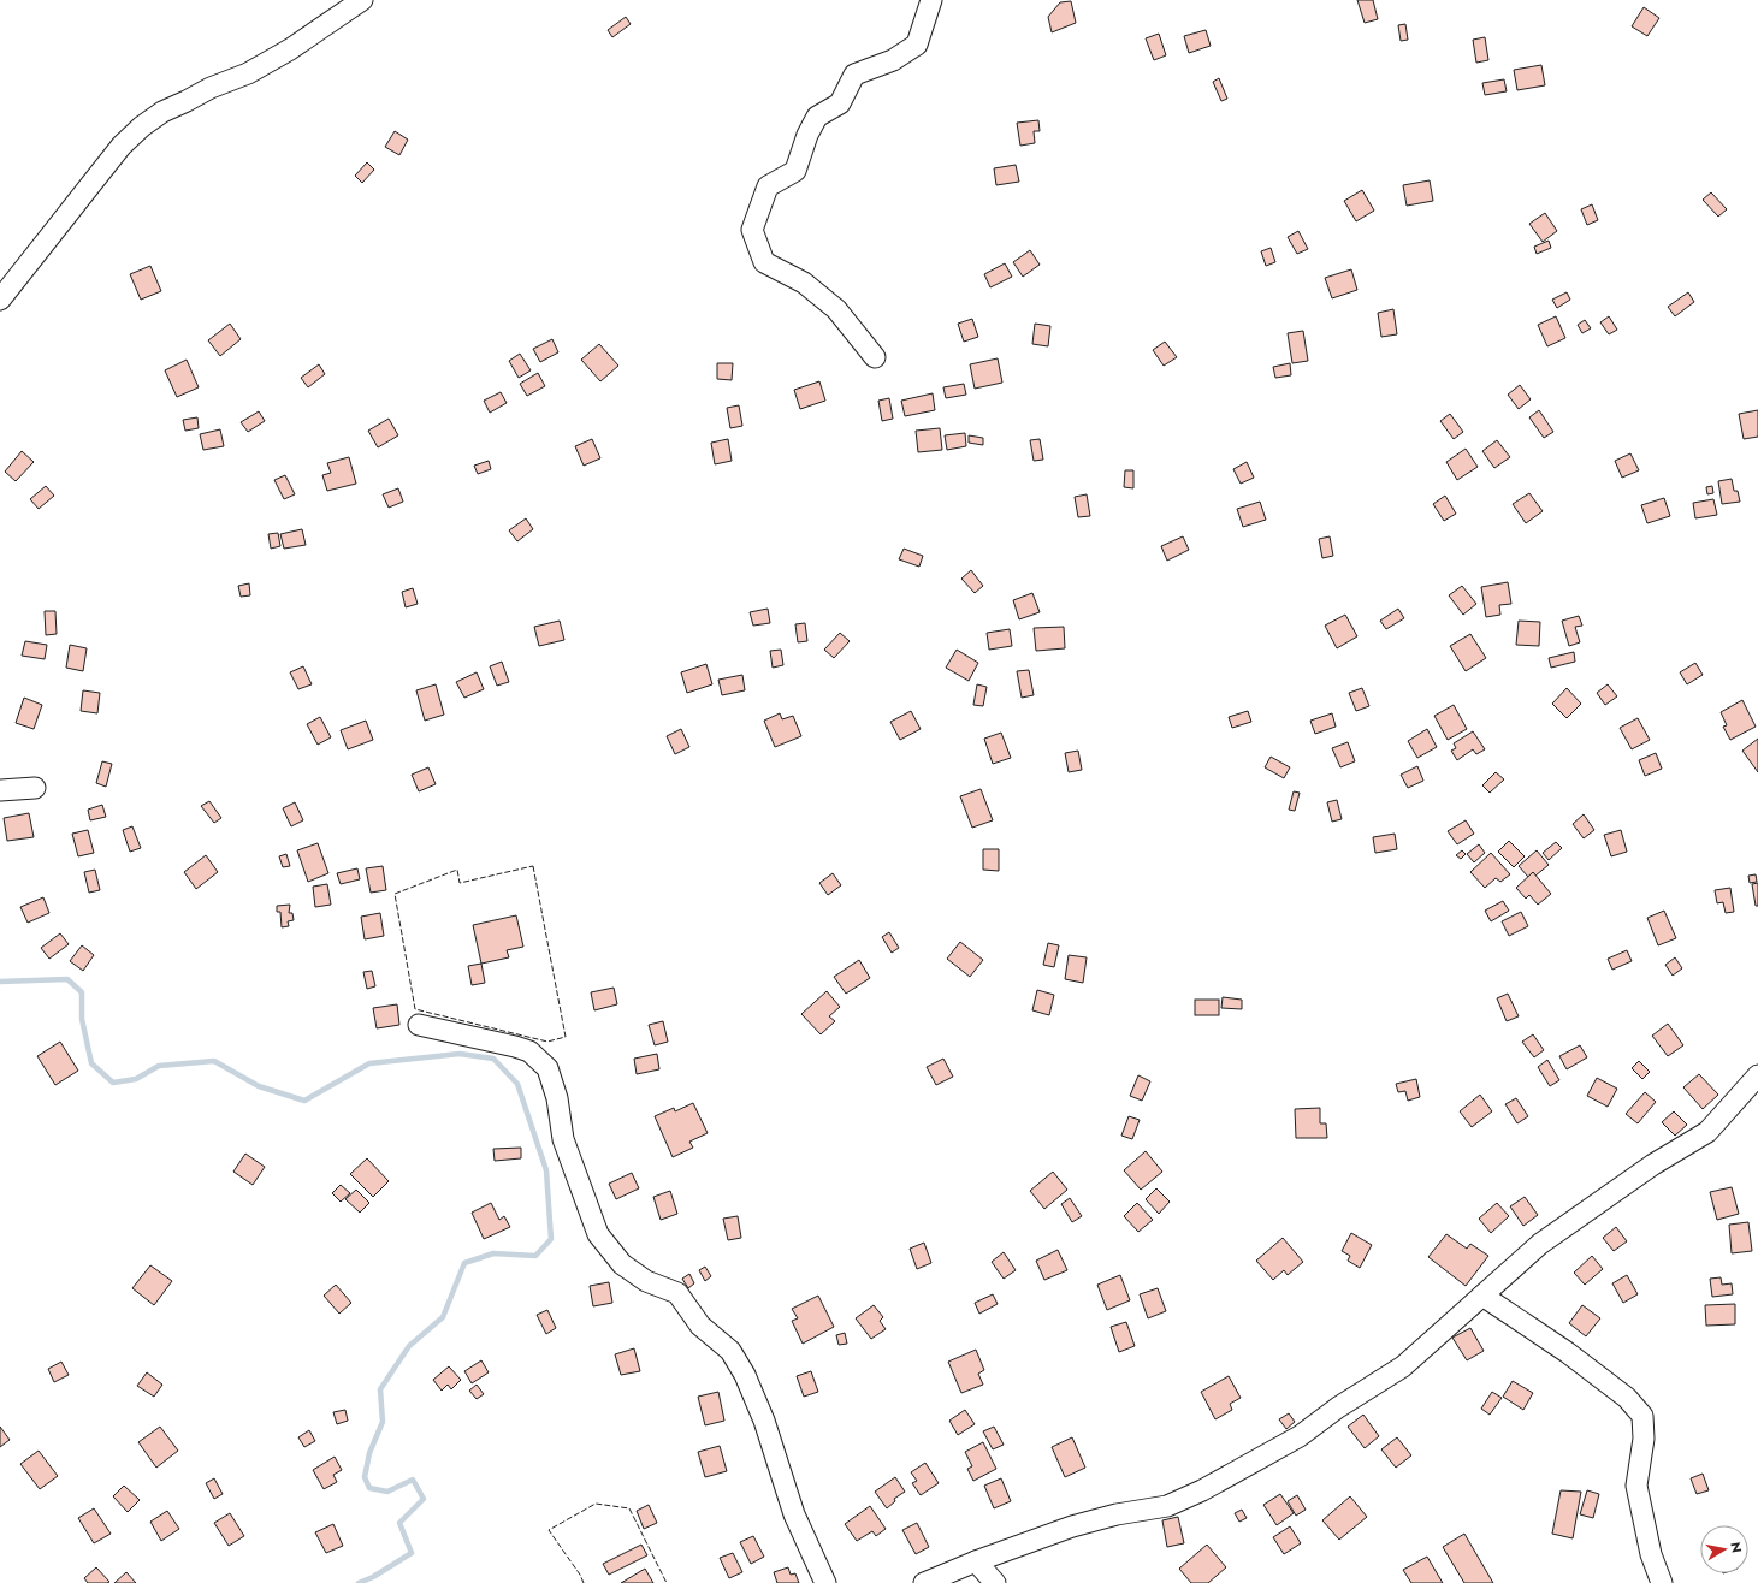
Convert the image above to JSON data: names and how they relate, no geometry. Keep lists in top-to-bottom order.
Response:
{
  "north": "right"
}
